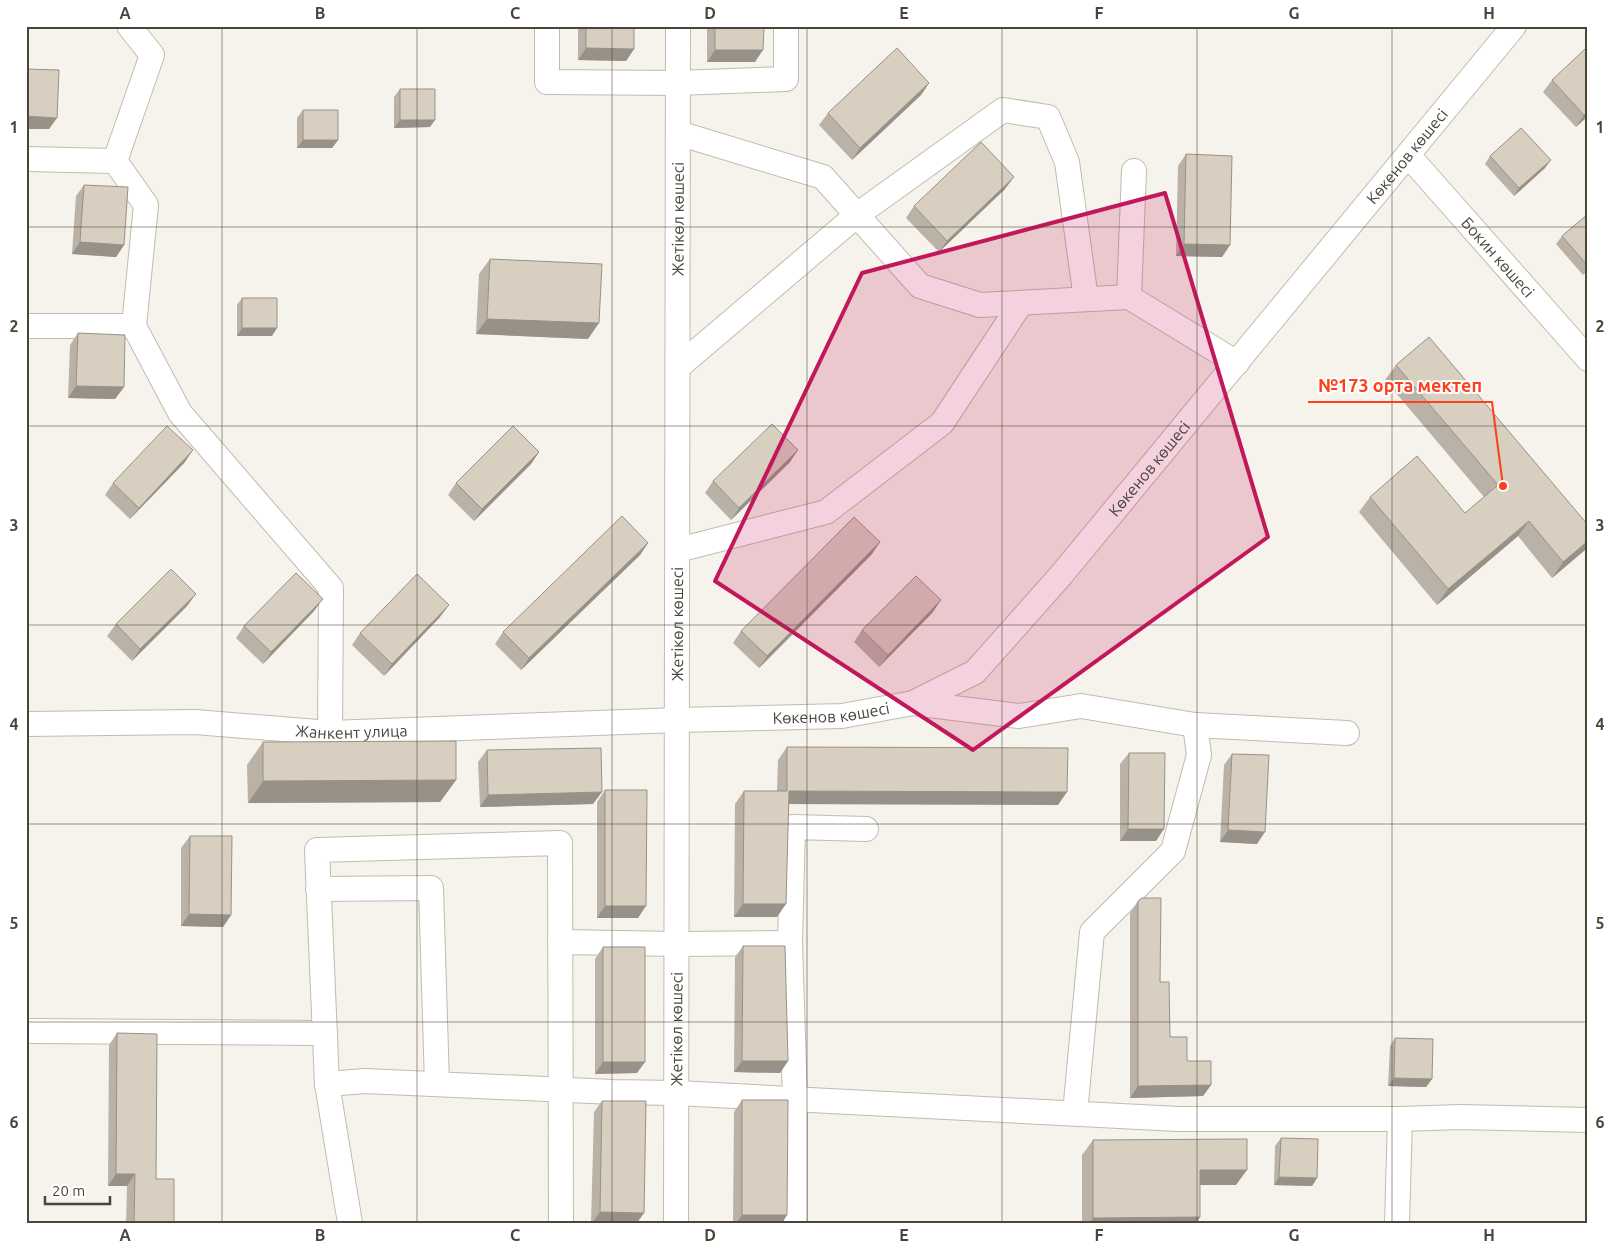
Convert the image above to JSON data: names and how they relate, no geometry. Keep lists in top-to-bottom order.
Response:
{
  "streets": {
    "street": [
      "Көкенов көшесі",
      "Жетікөл көшесі",
      "Бокин көшесі",
      "Жанкент улица"
    ]
  },
  "crossings": [
    ["Көкенов көшесі", "Жетікөл көшесі"],
    ["Көкенов көшесі", "Бокин көшесі"],
    ["Көкенов көшесі", "Жанкент улица"],
    ["Жетікөл көшесі", "Жанкент улица"]
  ],
  "places": ["№173 орта мектеп"],
  "scale_bar": "20 m",
  "grid": {
    "columns": [
      "A",
      "B",
      "C",
      "D",
      "E",
      "F",
      "G",
      "H"
    ],
    "rows": [
      "1",
      "2",
      "3",
      "4",
      "5",
      "6"
    ]
  }
}
